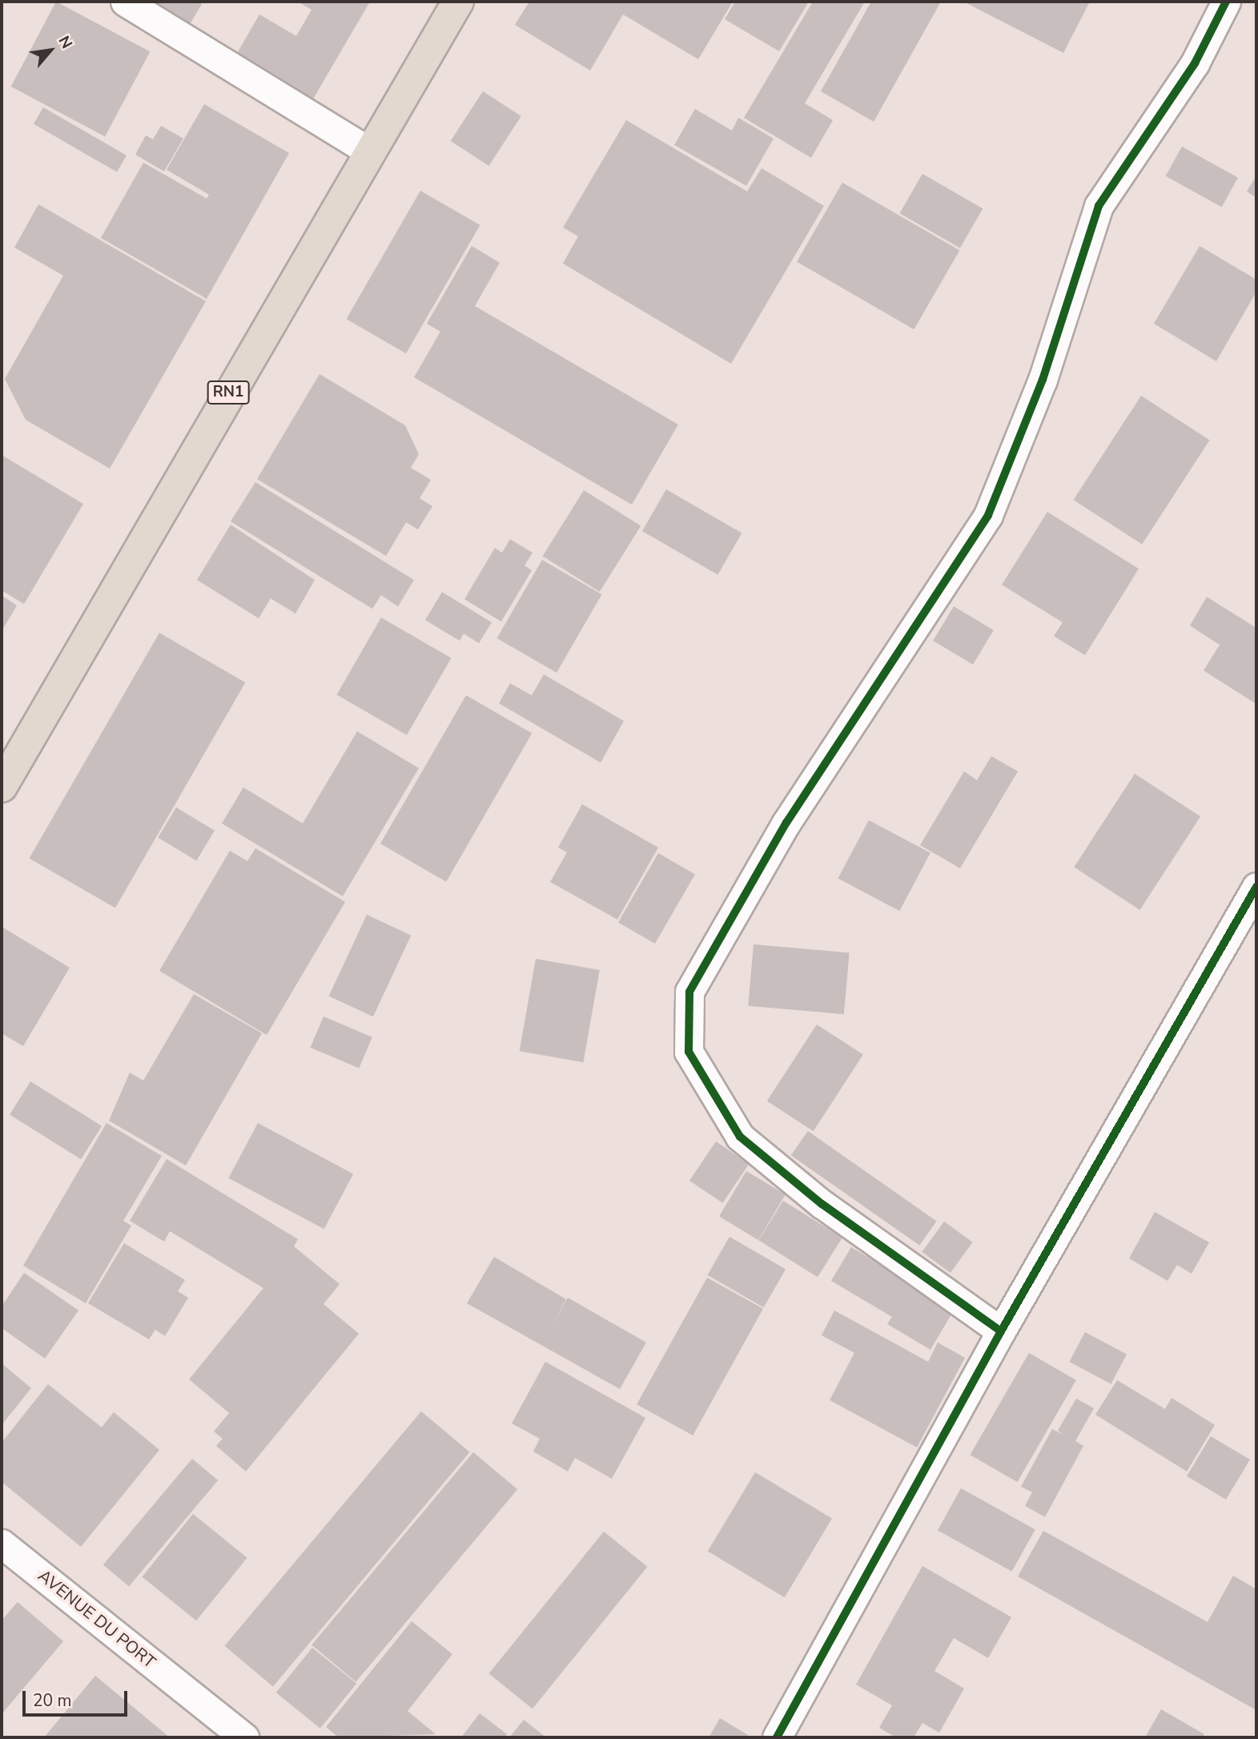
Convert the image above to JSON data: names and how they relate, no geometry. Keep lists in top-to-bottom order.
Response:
{
  "streets": {
    "highway": ["RN1"],
    "street": ["AVENUE DU PORT"]
  },
  "scale_bar": "20 m",
  "north": "top right"
}
